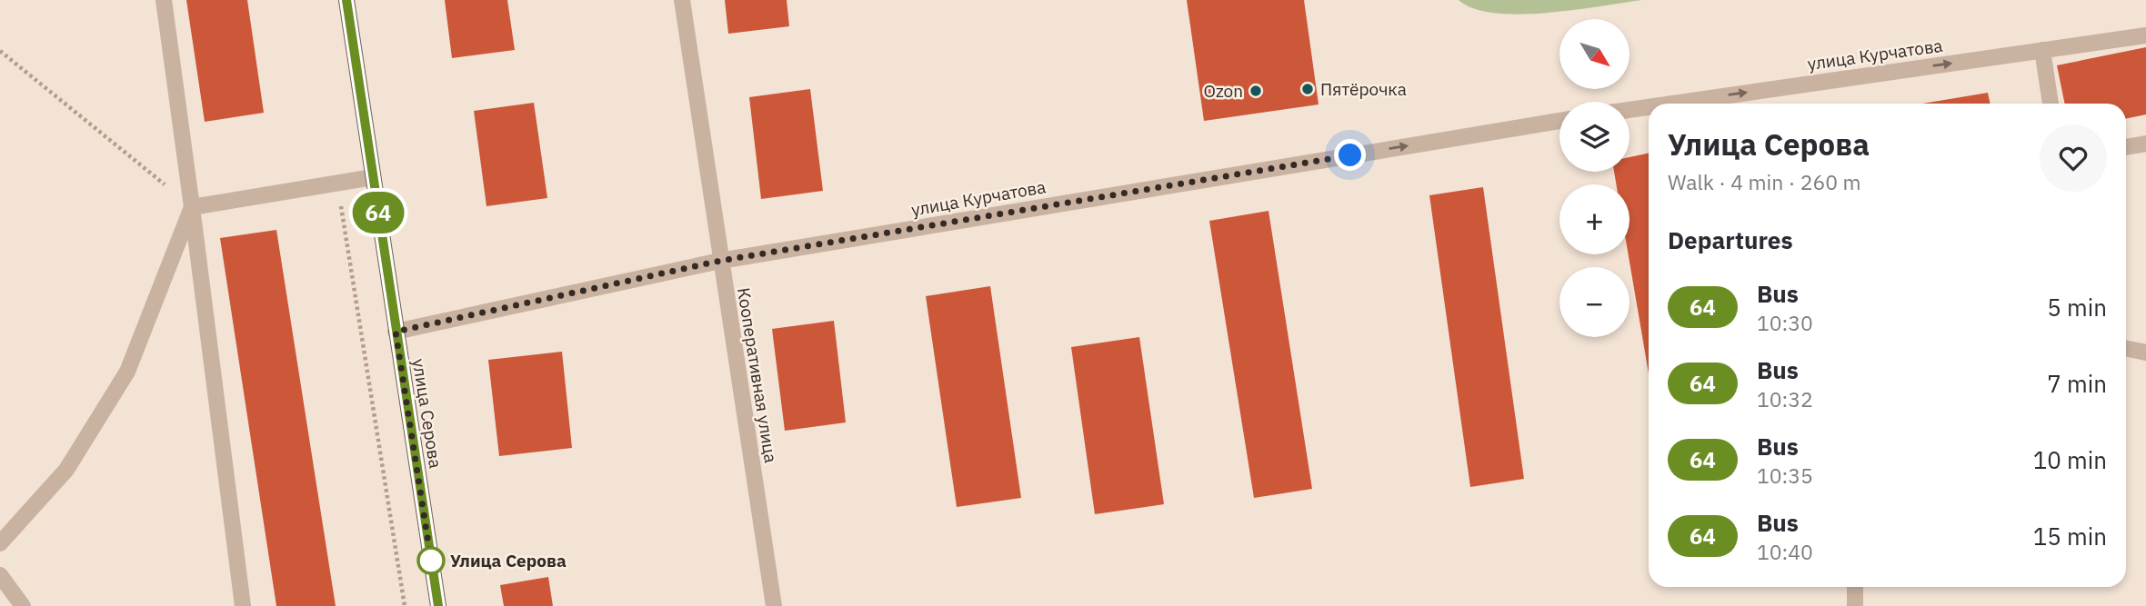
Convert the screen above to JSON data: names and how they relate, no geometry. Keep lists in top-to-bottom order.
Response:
{
  "streets": {
    "main road": ["улица Серова"],
    "street": ["улица Курчатова", "Кооперативная улица"]
  },
  "crossings": [
    ["улица Курчатова", "Кооперативная улица"],
    ["улица Курчатова", "улица Серова"]
  ],
  "one_way": ["улица Курчатова"],
  "places": ["Пятёрочка", "Ozon", "Улица Серова"],
  "lines": ["bus line 64"],
  "north": "bottom right",
  "page": {
    "on_map": "64",
    "map_buttons": ["+", "−"],
    "heading": [
      ["Улица Серова", "Walk · 4 min · 260 m"],
      "Departures"
    ],
    "list": [
      {
        "mark": "64",
        "name": "Bus",
        "note": "10:30",
        "value": "5 min"
      },
      {
        "mark": "64",
        "name": "Bus",
        "note": "10:32",
        "value": "7 min"
      },
      {
        "mark": "64",
        "name": "Bus",
        "note": "10:35",
        "value": "10 min"
      },
      {
        "mark": "64",
        "name": "Bus",
        "note": "10:40",
        "value": "15 min"
      }
    ]
  }
}
